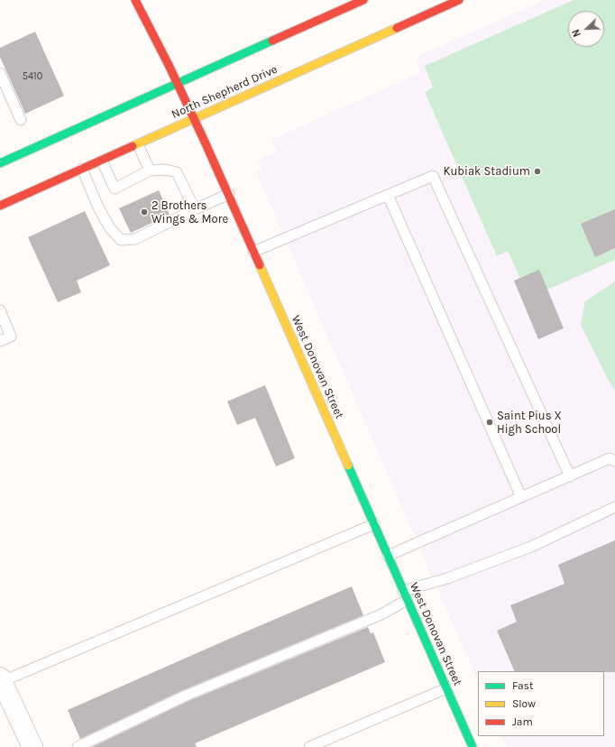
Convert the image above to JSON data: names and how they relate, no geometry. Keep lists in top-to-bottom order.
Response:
{
  "streets": {
    "main road": ["North Shepherd Drive", "West Donovan Street"]
  },
  "crossings": [
    ["North Shepherd Drive", "West Donovan Street"]
  ],
  "places": ["Kubiak Stadium", "2 Brothers Wings & More", "Saint Pius X High School"],
  "house_numbers": ["5410"],
  "legend": ["Fast", "Slow", "Jam"],
  "north": "bottom left"
}
